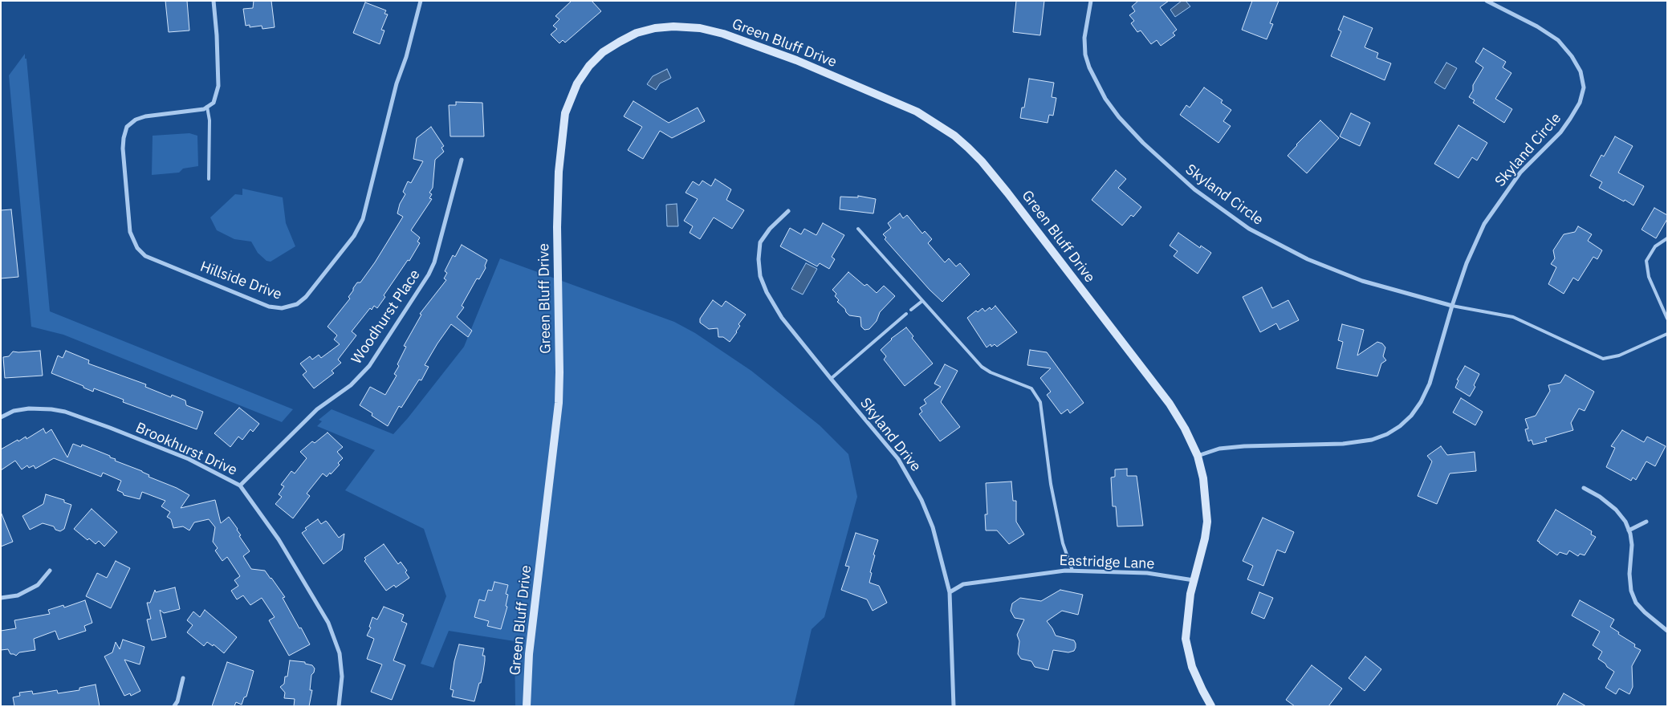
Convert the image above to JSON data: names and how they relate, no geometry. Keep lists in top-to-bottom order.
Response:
{
  "streets": {
    "street": [
      "Green Bluff Drive",
      "Skyland Circle",
      "Hillside Drive",
      "Woodhurst Place",
      "Skyland Drive",
      "Brookhurst Drive",
      "Eastridge Lane"
    ]
  },
  "crossings": [
    ["Green Bluff Drive", "Skyland Circle"],
    ["Green Bluff Drive", "Eastridge Lane"],
    ["Woodhurst Place", "Brookhurst Drive"],
    ["Skyland Drive", "Eastridge Lane"]
  ]
}
